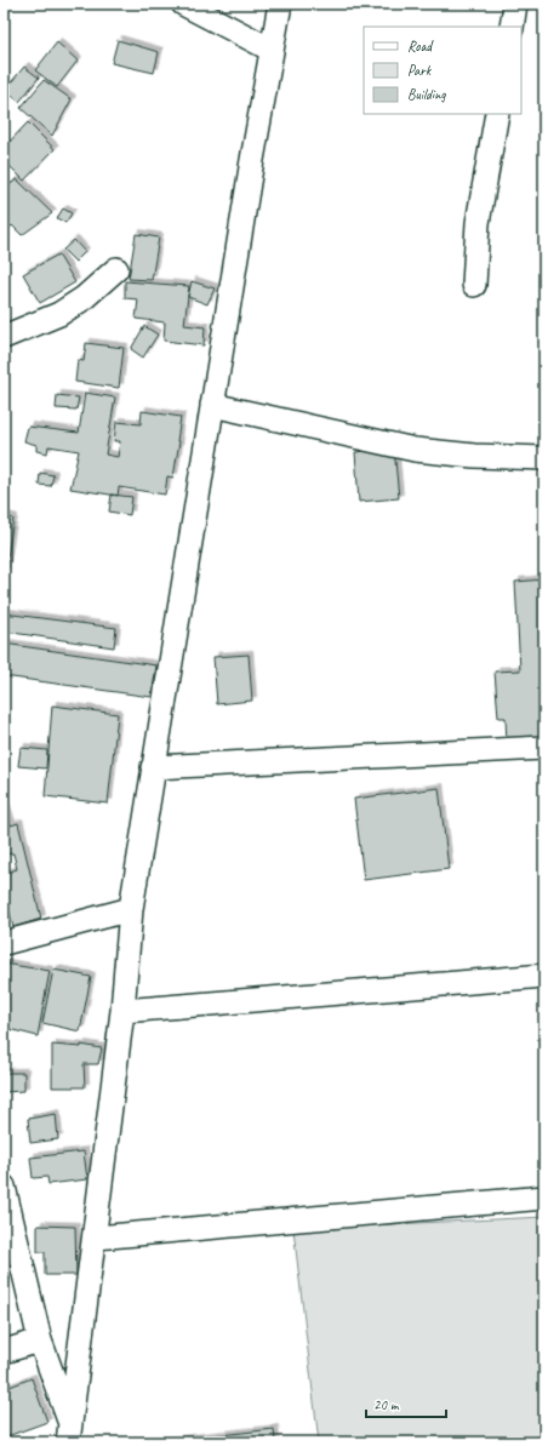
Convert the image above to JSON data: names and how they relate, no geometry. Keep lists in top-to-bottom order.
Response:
{
  "legend": ["Road", "Park", "Building"],
  "scale_bar": "20 m"
}
